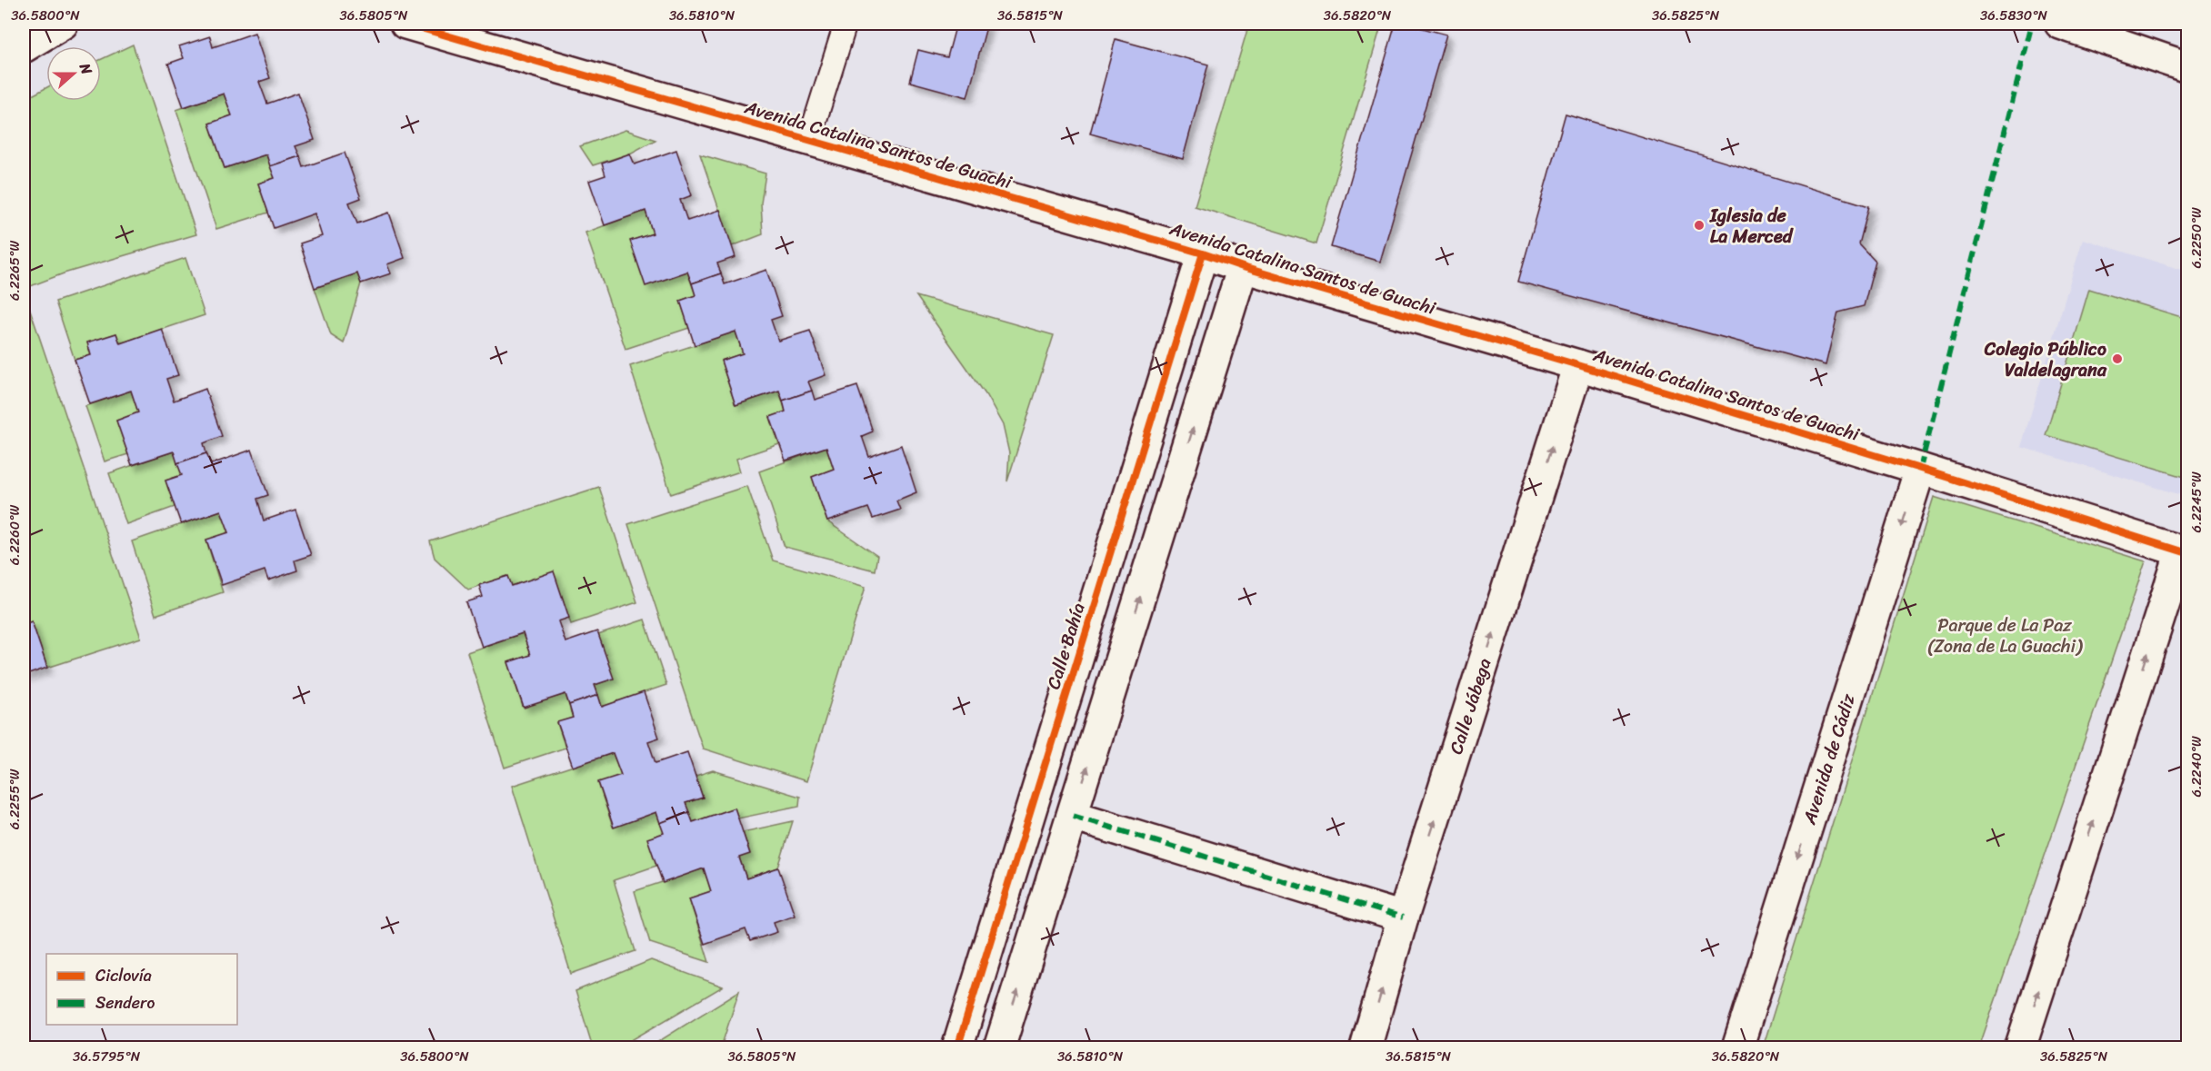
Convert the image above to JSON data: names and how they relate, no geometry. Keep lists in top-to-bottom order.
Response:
{
  "streets": {
    "street": [
      "Avenida Catalina Santos de Guachi",
      "Calle Bahía",
      "Calle Jábega",
      "Avenida de Cádiz"
    ]
  },
  "crossings": [
    ["Avenida Catalina Santos de Guachi", "Calle Bahía"],
    ["Avenida Catalina Santos de Guachi", "Calle Jábega"],
    ["Avenida Catalina Santos de Guachi", "Avenida de Cádiz"]
  ],
  "one_way": ["Calle Jábega", "Avenida de Cádiz"],
  "parks": ["Parque de La Paz (Zona de La Guachi)"],
  "places": ["Iglesia de La Merced", "Colegio Público Valdelagrana"],
  "legend": ["Ciclovía", "Sendero"],
  "north": "right",
  "coordinates": [
    "36.5800°N",
    "36.5805°N",
    "36.5810°N",
    "36.5815°N",
    "36.5820°N",
    "36.5825°N",
    "36.5830°N",
    "6.2250°W",
    "6.2265°W",
    "6.2245°W",
    "6.2260°W",
    "6.2240°W",
    "6.2255°W",
    "36.5795°N"
  ]
}
